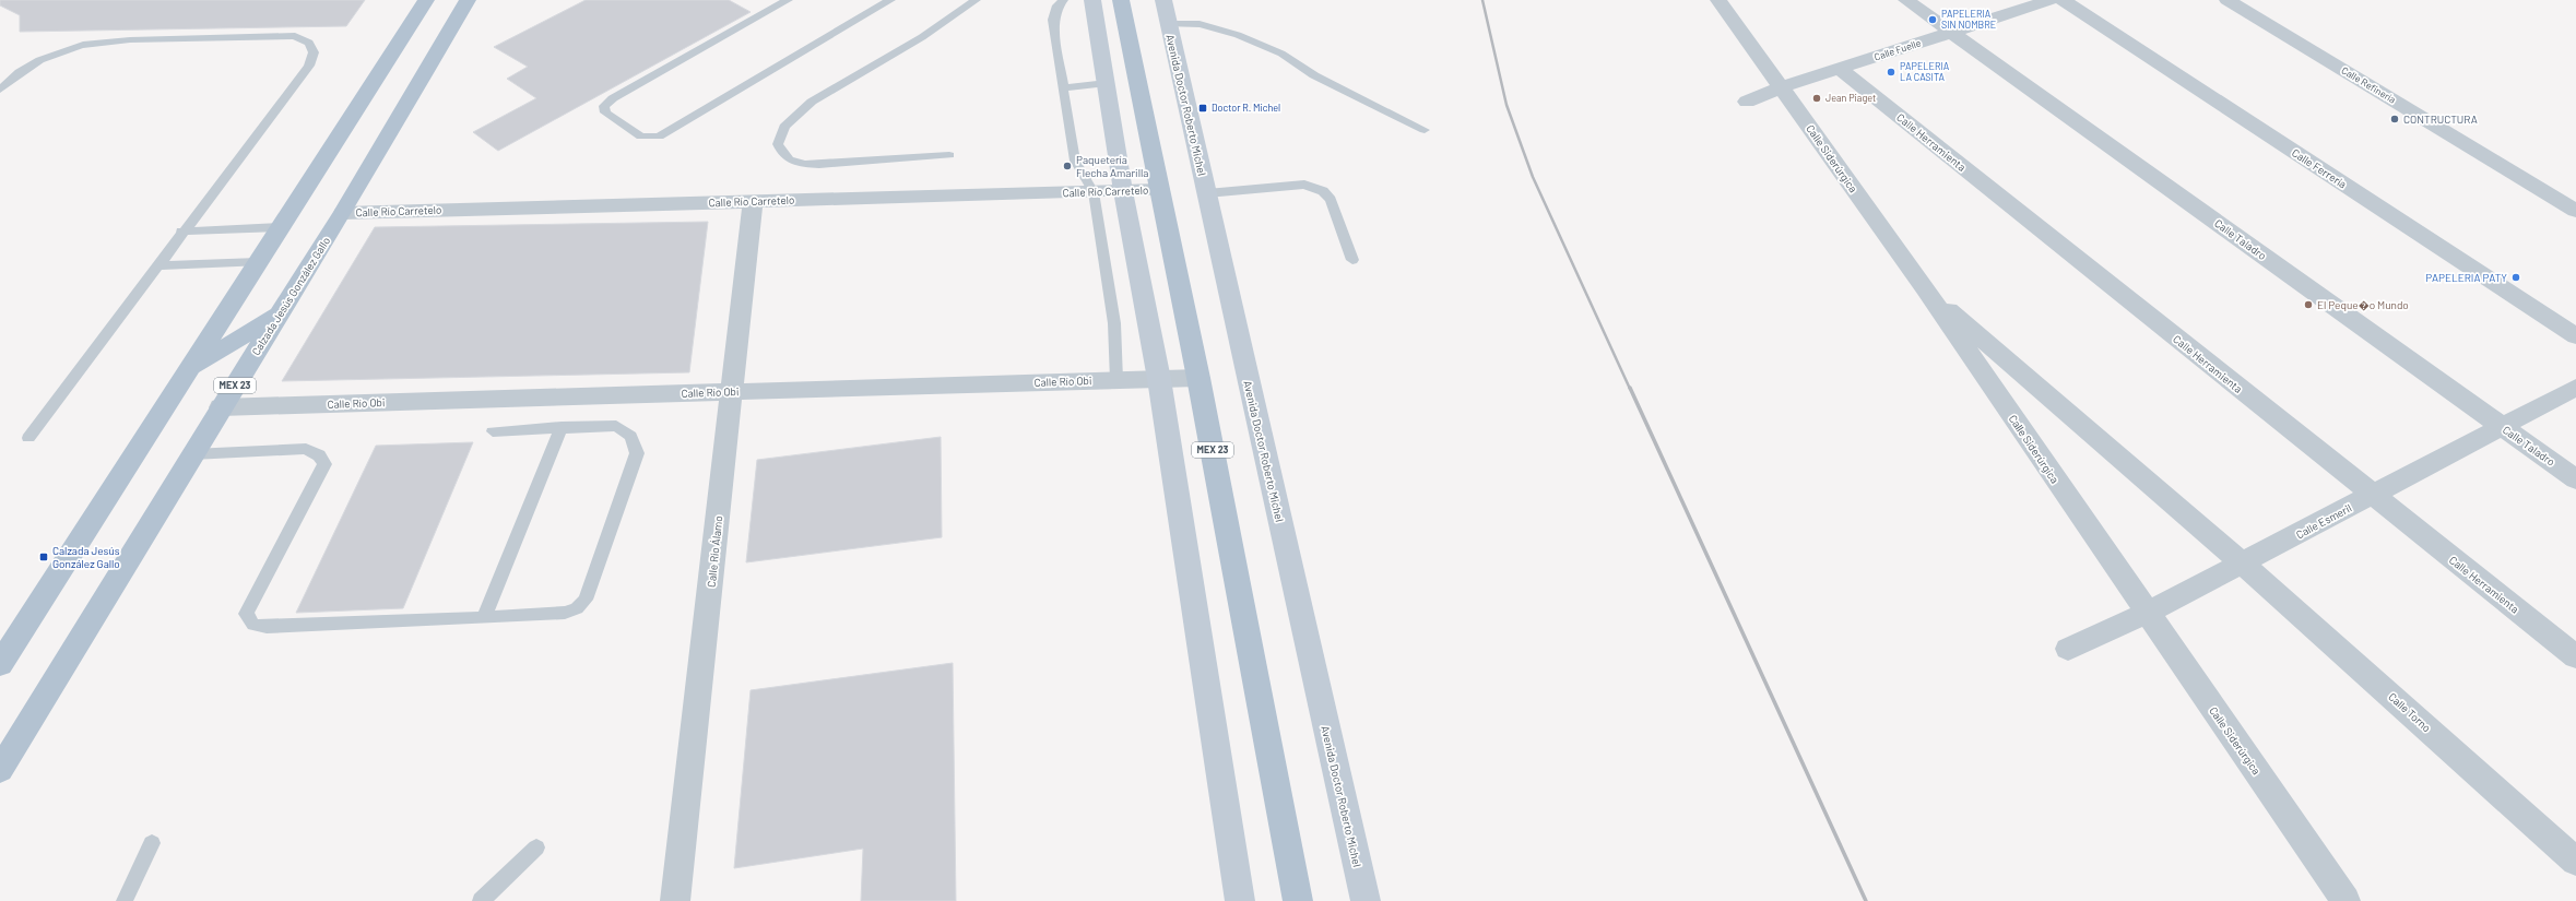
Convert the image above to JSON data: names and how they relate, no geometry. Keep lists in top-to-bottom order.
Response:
{
  "streets": {
    "main road": ["Avenida Doctor Roberto Michel", "Calzada Jesús González Gallo", "MEX 23"],
    "street": [
      "Calle Fuelle",
      "Calle Refinería",
      "Calle Herramienta",
      "Calle Siderúrgica",
      "Calle Ferrería",
      "Calle Río Carretelo",
      "Calle Taladro",
      "Calle Río Obi",
      "Calle Esmeril",
      "Calle Río Álamo",
      "Calle Torno"
    ]
  },
  "crossings": [
    ["Calle Fuelle", "Calle Herramienta"],
    ["Calle Fuelle", "Calle Siderúrgica"],
    ["Calle Fuelle", "Calle Taladro"],
    ["Calle Herramienta", "Calle Esmeril"],
    ["Calle Siderúrgica", "Calle Esmeril"],
    ["Calle Siderúrgica", "Calle Torno"],
    ["Calle Río Carretelo", "Calzada Jesús González Gallo"],
    ["Calle Río Carretelo", "MEX 23"],
    ["Calle Río Carretelo", "Calle Río Álamo"],
    ["Calle Taladro", "Calle Esmeril"],
    ["Calzada Jesús González Gallo", "Calle Río Obi"],
    ["Calle Río Obi", "MEX 23"],
    ["Calle Río Obi", "Calle Río Álamo"],
    ["Calle Esmeril", "Calle Torno"]
  ],
  "places": {
    "other": [
      "PAPELERIA SIN NOMBRE",
      "PAPELERIA LA CASITA",
      "Jean Piaget",
      "CONTRUCTURA",
      "Paquetería Flecha Amarilla",
      "PAPELERIA PATY",
      "El Peque�o Mundo"
    ],
    "transit": ["Doctor R. Michel", "Calzada Jesús González Gallo"]
  }
}
